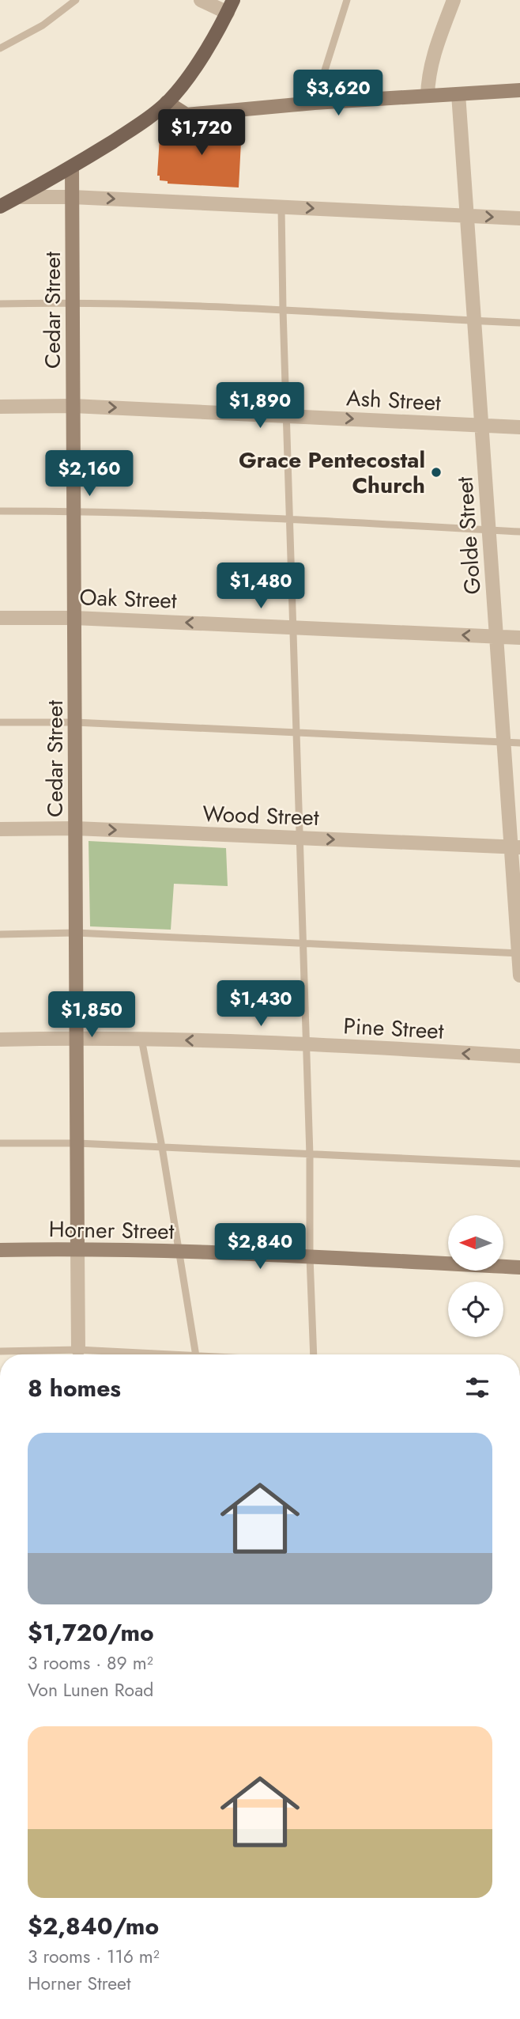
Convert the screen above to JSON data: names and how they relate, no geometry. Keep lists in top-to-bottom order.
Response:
{
  "streets": {
    "street": [
      "Cedar Street",
      "Ash Street",
      "Golde Street",
      "Oak Street",
      "Wood Street",
      "Pine Street",
      "Horner Street"
    ]
  },
  "crossings": [
    ["Cedar Street", "Ash Street"],
    ["Cedar Street", "Oak Street"],
    ["Cedar Street", "Wood Street"],
    ["Cedar Street", "Pine Street"],
    ["Cedar Street", "Horner Street"],
    ["Ash Street", "Golde Street"],
    ["Golde Street", "Oak Street"],
    ["Golde Street", "Wood Street"]
  ],
  "one_way": [
    "Ash Street",
    "Oak Street",
    "Wood Street",
    "Pine Street"
  ],
  "places": ["Grace Pentecostal Church"],
  "north": "left",
  "page": {
    "price": [
      "$3,620",
      "$1,720",
      "$1,890",
      "$2,160",
      "$1,480",
      "$1,430",
      "$1,850",
      "$2,840"
    ],
    "heading": "8 homes",
    "list": [
      {
        "name": "$1,720/mo",
        "note": "3 rooms · 89 m² · Von Lunen Road"
      },
      {
        "name": "$2,840/mo",
        "note": "3 rooms · 116 m² · Horner Street"
      }
    ]
  }
}
